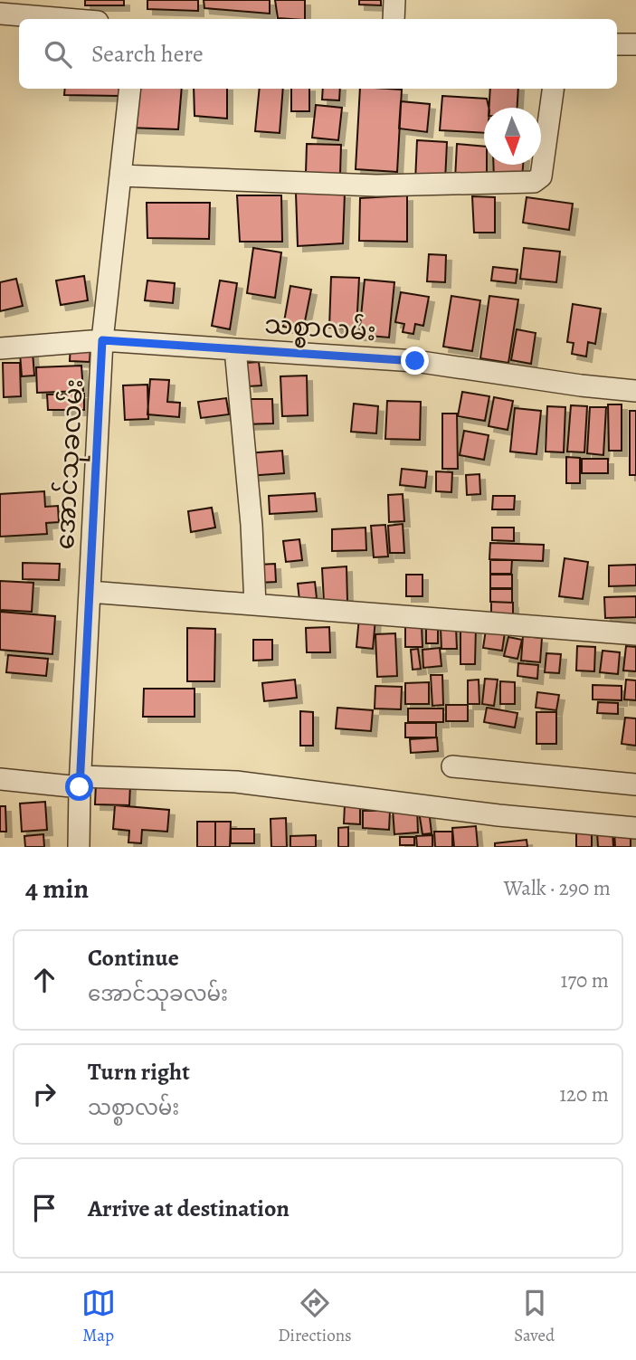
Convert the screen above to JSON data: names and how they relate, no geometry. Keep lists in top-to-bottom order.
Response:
{
  "streets": {
    "street": ["သစ္စာလမ်း", "အောင်သုခလမ်း"]
  },
  "crossings": [
    ["သစ္စာလမ်း", "အောင်သုခလမ်း"]
  ],
  "north": "bottom",
  "page": {
    "search": "Search here",
    "heading": ["4 min", "Walk · 290 m"],
    "list": [
      ["Continue", "အောင်သုခလမ်း", "170 m"],
      ["Turn right", "သစ္စာလမ်း", "120 m"],
      "Arrive at destination"
    ],
    "nav": ["Map", "Directions", "Saved"]
  }
}
